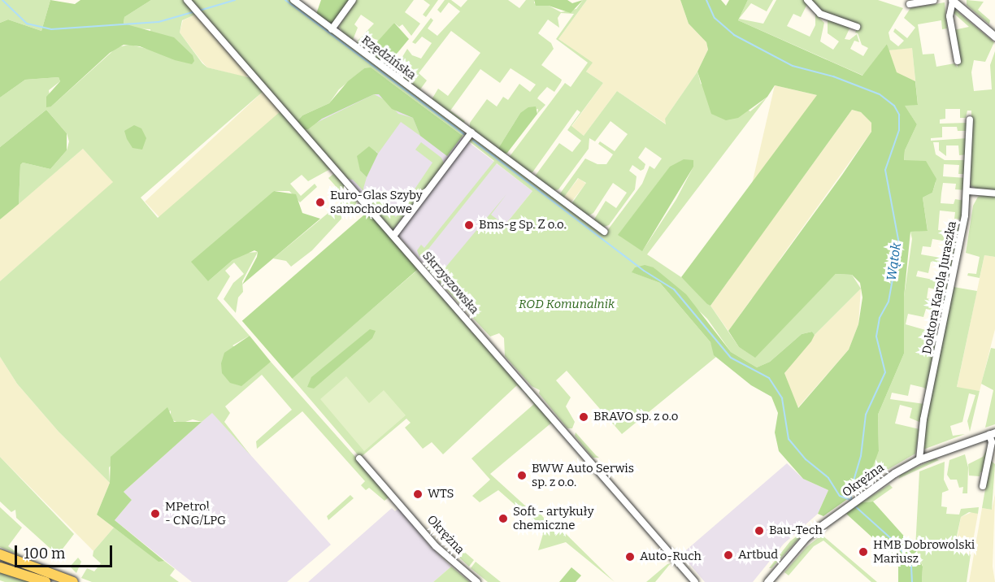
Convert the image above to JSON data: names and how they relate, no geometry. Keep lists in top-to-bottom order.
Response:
{
  "streets": {
    "street": [
      "Rzędzińska",
      "Skrzyszowska",
      "Doktora Karola Juraszka",
      "Okrężna"
    ]
  },
  "crossings": [
    ["Doktora Karola Juraszka", "Okrężna"]
  ],
  "water": ["Wątok"],
  "parks": ["ROD Komunalnik"],
  "places": [
    "Euro-Glas Szyby samochodowe",
    "Bms-g Sp. Z o.o.",
    "BRAVO sp. z o.o",
    "BWW Auto Serwis sp. z o.o.",
    "WTS",
    "MPetrol - CNG/LPG",
    "Soft - artykuły chemiczne",
    "Bau-Tech",
    "HMB Dobrowolski Mariusz",
    "Artbud",
    "Auto-Ruch"
  ],
  "scale_bar": "100 m"
}
